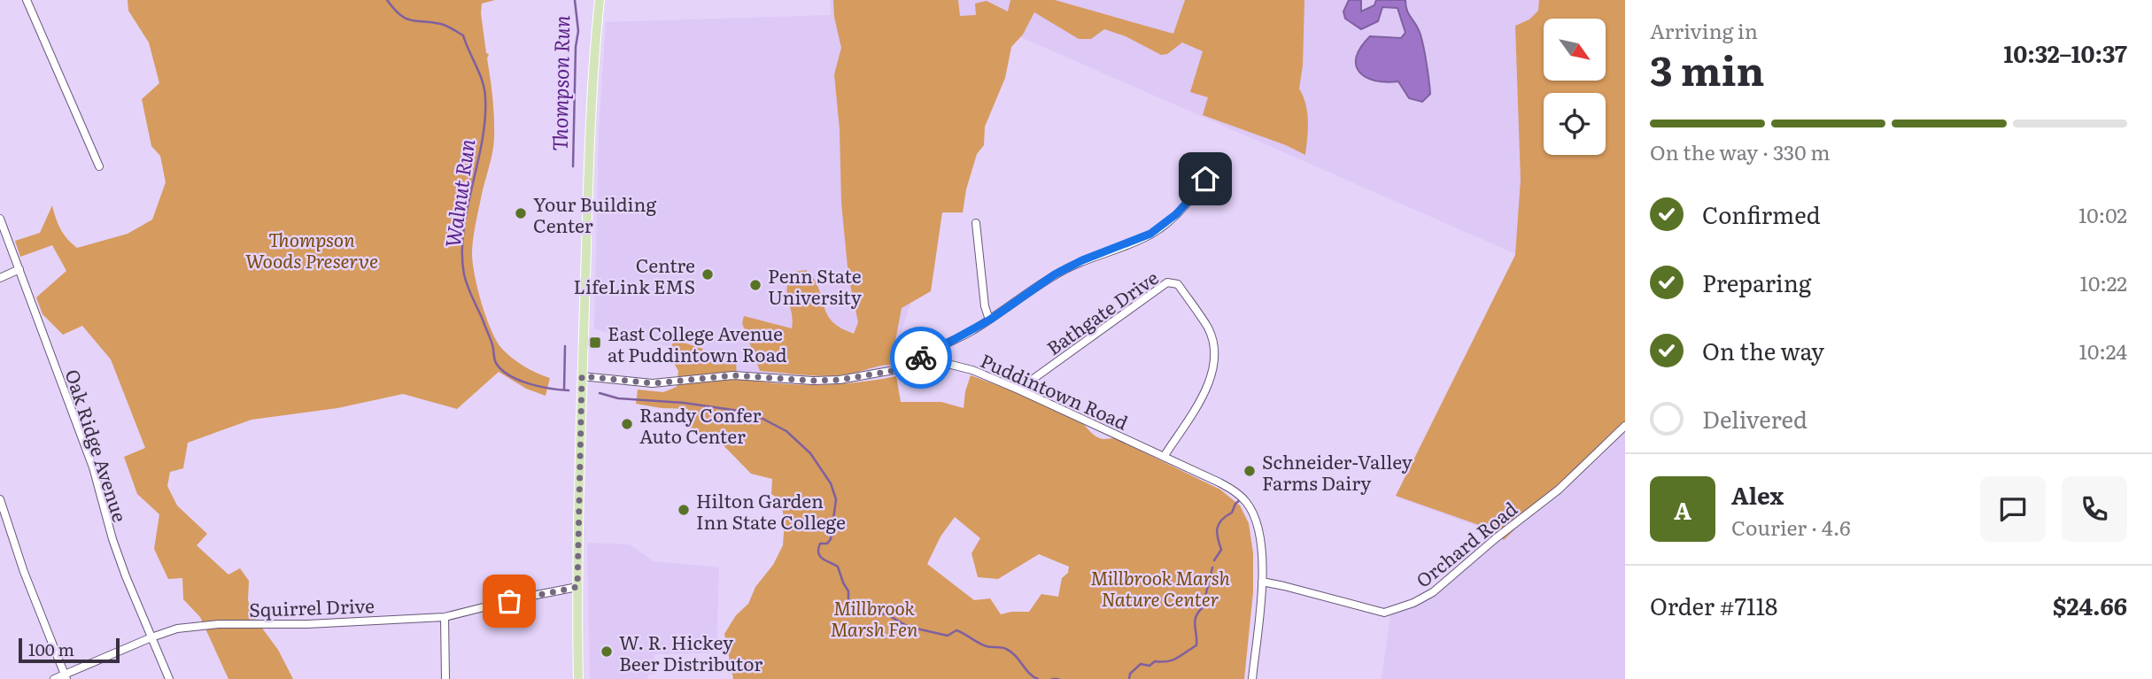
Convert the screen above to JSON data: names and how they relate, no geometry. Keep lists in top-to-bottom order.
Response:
{
  "streets": {
    "street": [
      "Bathgate Drive",
      "Puddintown Road",
      "Oak Ridge Avenue",
      "Orchard Road",
      "Squirrel Drive"
    ]
  },
  "crossings": [
    ["Bathgate Drive", "Puddintown Road"],
    ["Puddintown Road", "Orchard Road"],
    ["Oak Ridge Avenue", "Squirrel Drive"]
  ],
  "water": ["Thompson Run", "Walnut Run"],
  "parks": ["Thompson Woods Preserve", "Millbrook Marsh Nature Center", "Millbrook Marsh Fen"],
  "places": {
    "other": [
      "Your Building Center",
      "Centre LifeLink EMS",
      "Penn State University",
      "Randy Confer Auto Center",
      "Schneider-Valley Farms Dairy",
      "Hilton Garden Inn State College",
      "W. R. Hickey Beer Distributor"
    ],
    "transit": ["East College Avenue at Puddintown Road"]
  },
  "scale_bar": "100 m",
  "north": "bottom right",
  "page": {
    "heading": ["3 min", "Arriving in", "10:32–10:37"],
    "panel": [
      "Alex",
      "Courier · 4.6",
      "Order #7118",
      "$24.66"
    ],
    "bar": "On the way · 330 m",
    "list": [
      ["Confirmed", "10:02"],
      ["Preparing", "10:22"],
      ["On the way", "10:24"],
      "Delivered"
    ],
    "round": "A",
    "scale": "100 m"
  }
}
